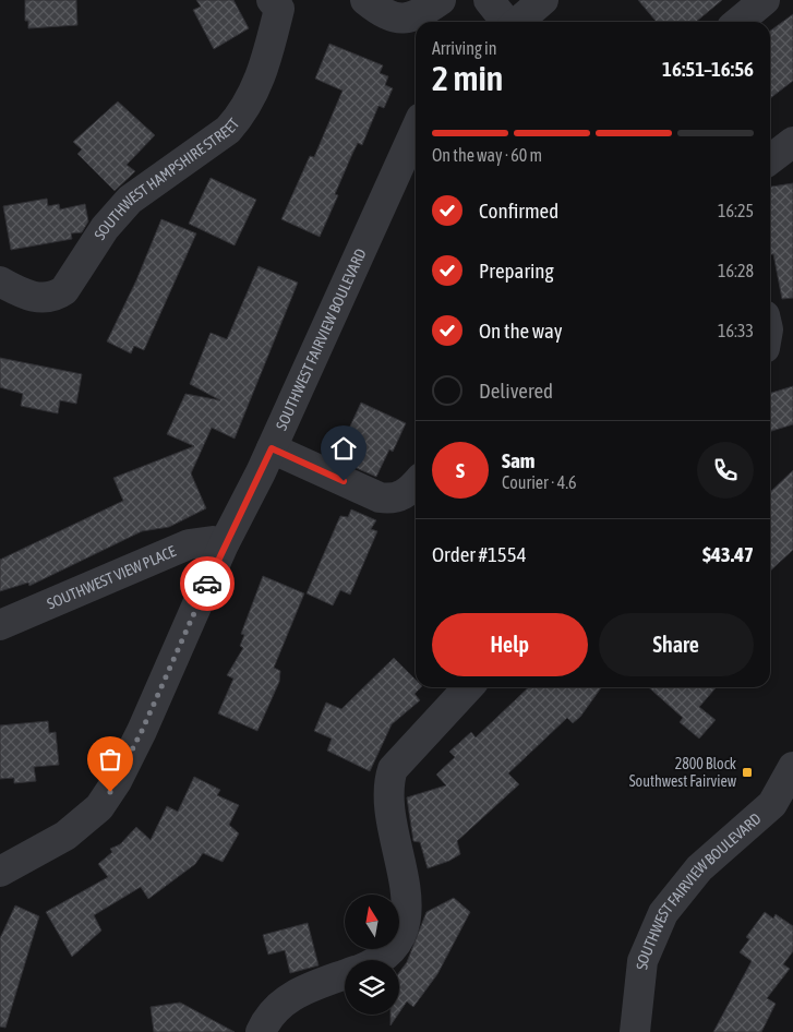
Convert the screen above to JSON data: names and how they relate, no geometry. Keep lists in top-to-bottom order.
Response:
{
  "streets": {
    "street": ["SOUTHWEST HAMPSHIRE STREET", "SOUTHWEST FAIRVIEW BOULEVARD", "SOUTHWEST VIEW PLACE"]
  },
  "crossings": [
    ["SOUTHWEST FAIRVIEW BOULEVARD", "SOUTHWEST VIEW PLACE"]
  ],
  "places": {
    "transit": ["2800 Block Southwest Fairview"]
  },
  "north": "top",
  "page": {
    "heading": ["2 min", "Arriving in", "16:51–16:56"],
    "panel": [
      "Sam",
      "Courier · 4.6",
      "Order #1554",
      "$43.47"
    ],
    "bar": "On the way · 60 m",
    "list": [
      ["Confirmed", "16:25"],
      ["Preparing", "16:28"],
      ["On the way", "16:33"],
      "Delivered"
    ],
    "round": "S",
    "buttons": ["Help", "Share"]
  }
}
